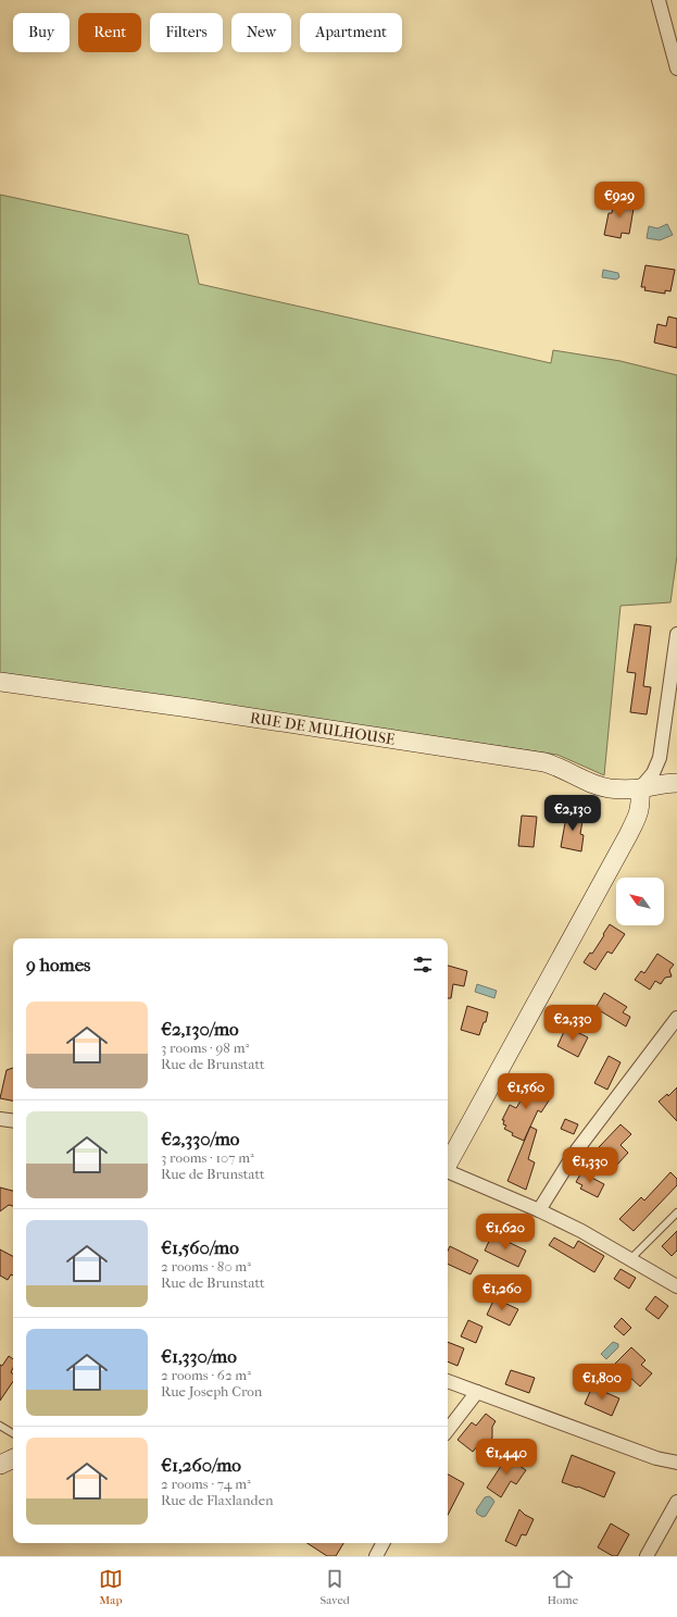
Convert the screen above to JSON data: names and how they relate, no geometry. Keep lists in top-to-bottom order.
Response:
{
  "streets": {
    "main road": ["RUE DE MULHOUSE"]
  },
  "north": "top left",
  "page": {
    "chip": [
      "Buy",
      "Rent",
      "Filters",
      "New",
      "Apartment"
    ],
    "price": [
      "€929",
      "€2,130",
      "€2,330",
      "€1,560",
      "€1,330",
      "€1,620",
      "€1,260",
      "€1,800",
      "€1,440"
    ],
    "heading": "9 homes",
    "list": [
      {
        "name": "€2,130/mo",
        "note": "3 rooms · 98 m² · Rue de Brunstatt"
      },
      {
        "name": "€2,330/mo",
        "note": "3 rooms · 107 m² · Rue de Brunstatt"
      },
      {
        "name": "€1,560/mo",
        "note": "2 rooms · 80 m² · Rue de Brunstatt"
      },
      {
        "name": "€1,330/mo",
        "note": "2 rooms · 62 m² · Rue Joseph Cron"
      },
      {
        "name": "€1,260/mo",
        "note": "2 rooms · 74 m² · Rue de Flaxlanden"
      }
    ],
    "tabs": ["Map", "Saved", "Home"]
  }
}
